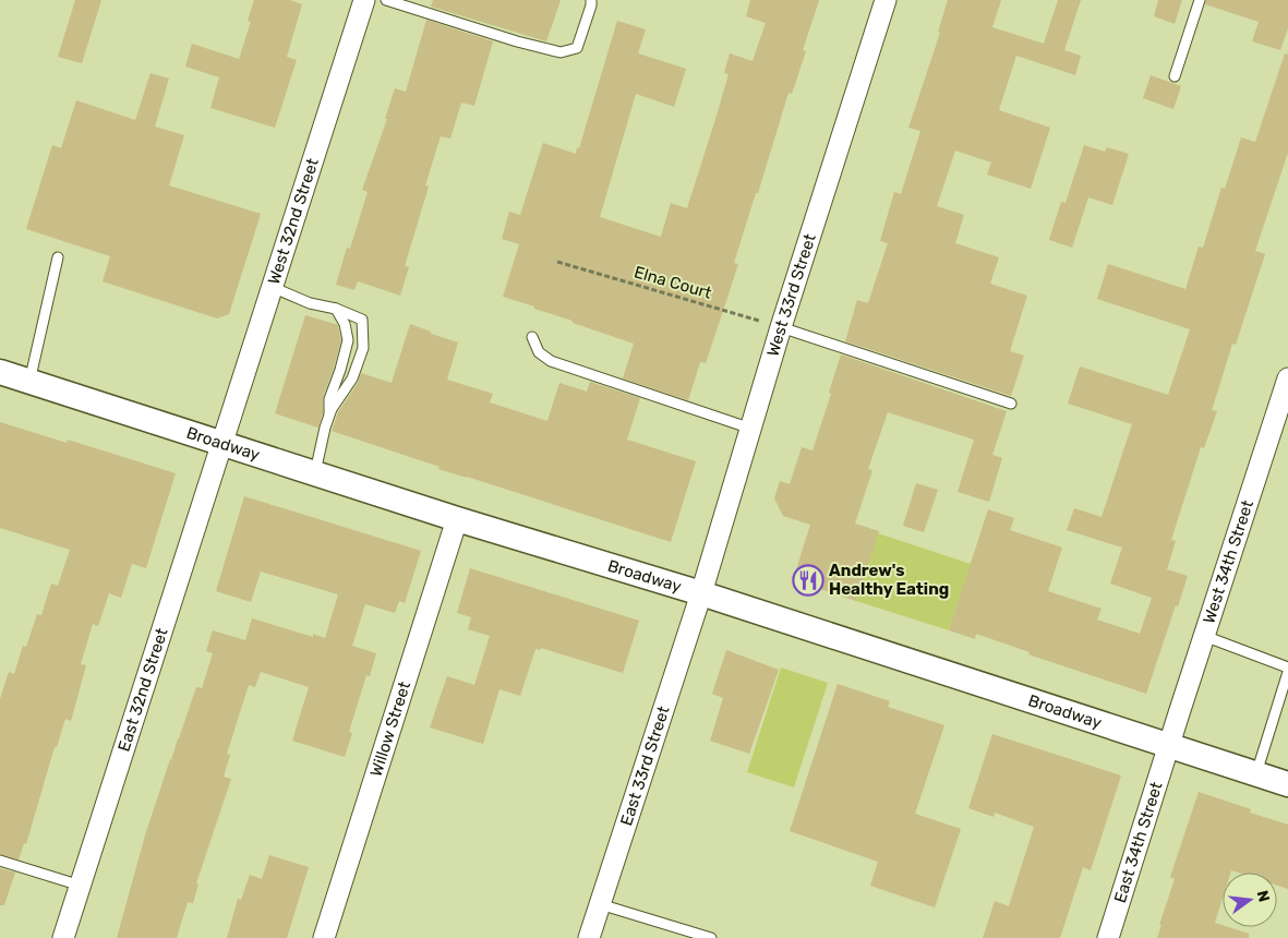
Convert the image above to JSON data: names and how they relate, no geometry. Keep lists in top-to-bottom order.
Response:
{
  "streets": {
    "street": [
      "West 32nd Street",
      "West 33rd Street",
      "Broadway",
      "West 34th Street",
      "East 32nd Street",
      "Willow Street",
      "East 33rd Street",
      "East 34th Street"
    ],
    "path": ["Elna Court"]
  },
  "crossings": [
    ["West 32nd Street", "Broadway"],
    ["West 32nd Street", "East 32nd Street"],
    ["Elna Court", "West 33rd Street"],
    ["West 33rd Street", "Broadway"],
    ["West 33rd Street", "East 33rd Street"],
    ["Broadway", "West 34th Street"],
    ["Broadway", "East 32nd Street"],
    ["Broadway", "Willow Street"],
    ["Broadway", "East 33rd Street"],
    ["Broadway", "East 34th Street"],
    ["West 34th Street", "East 34th Street"]
  ],
  "places": {
    "restaurant": ["Andrew's Healthy Eating"]
  },
  "north": "right"
}
